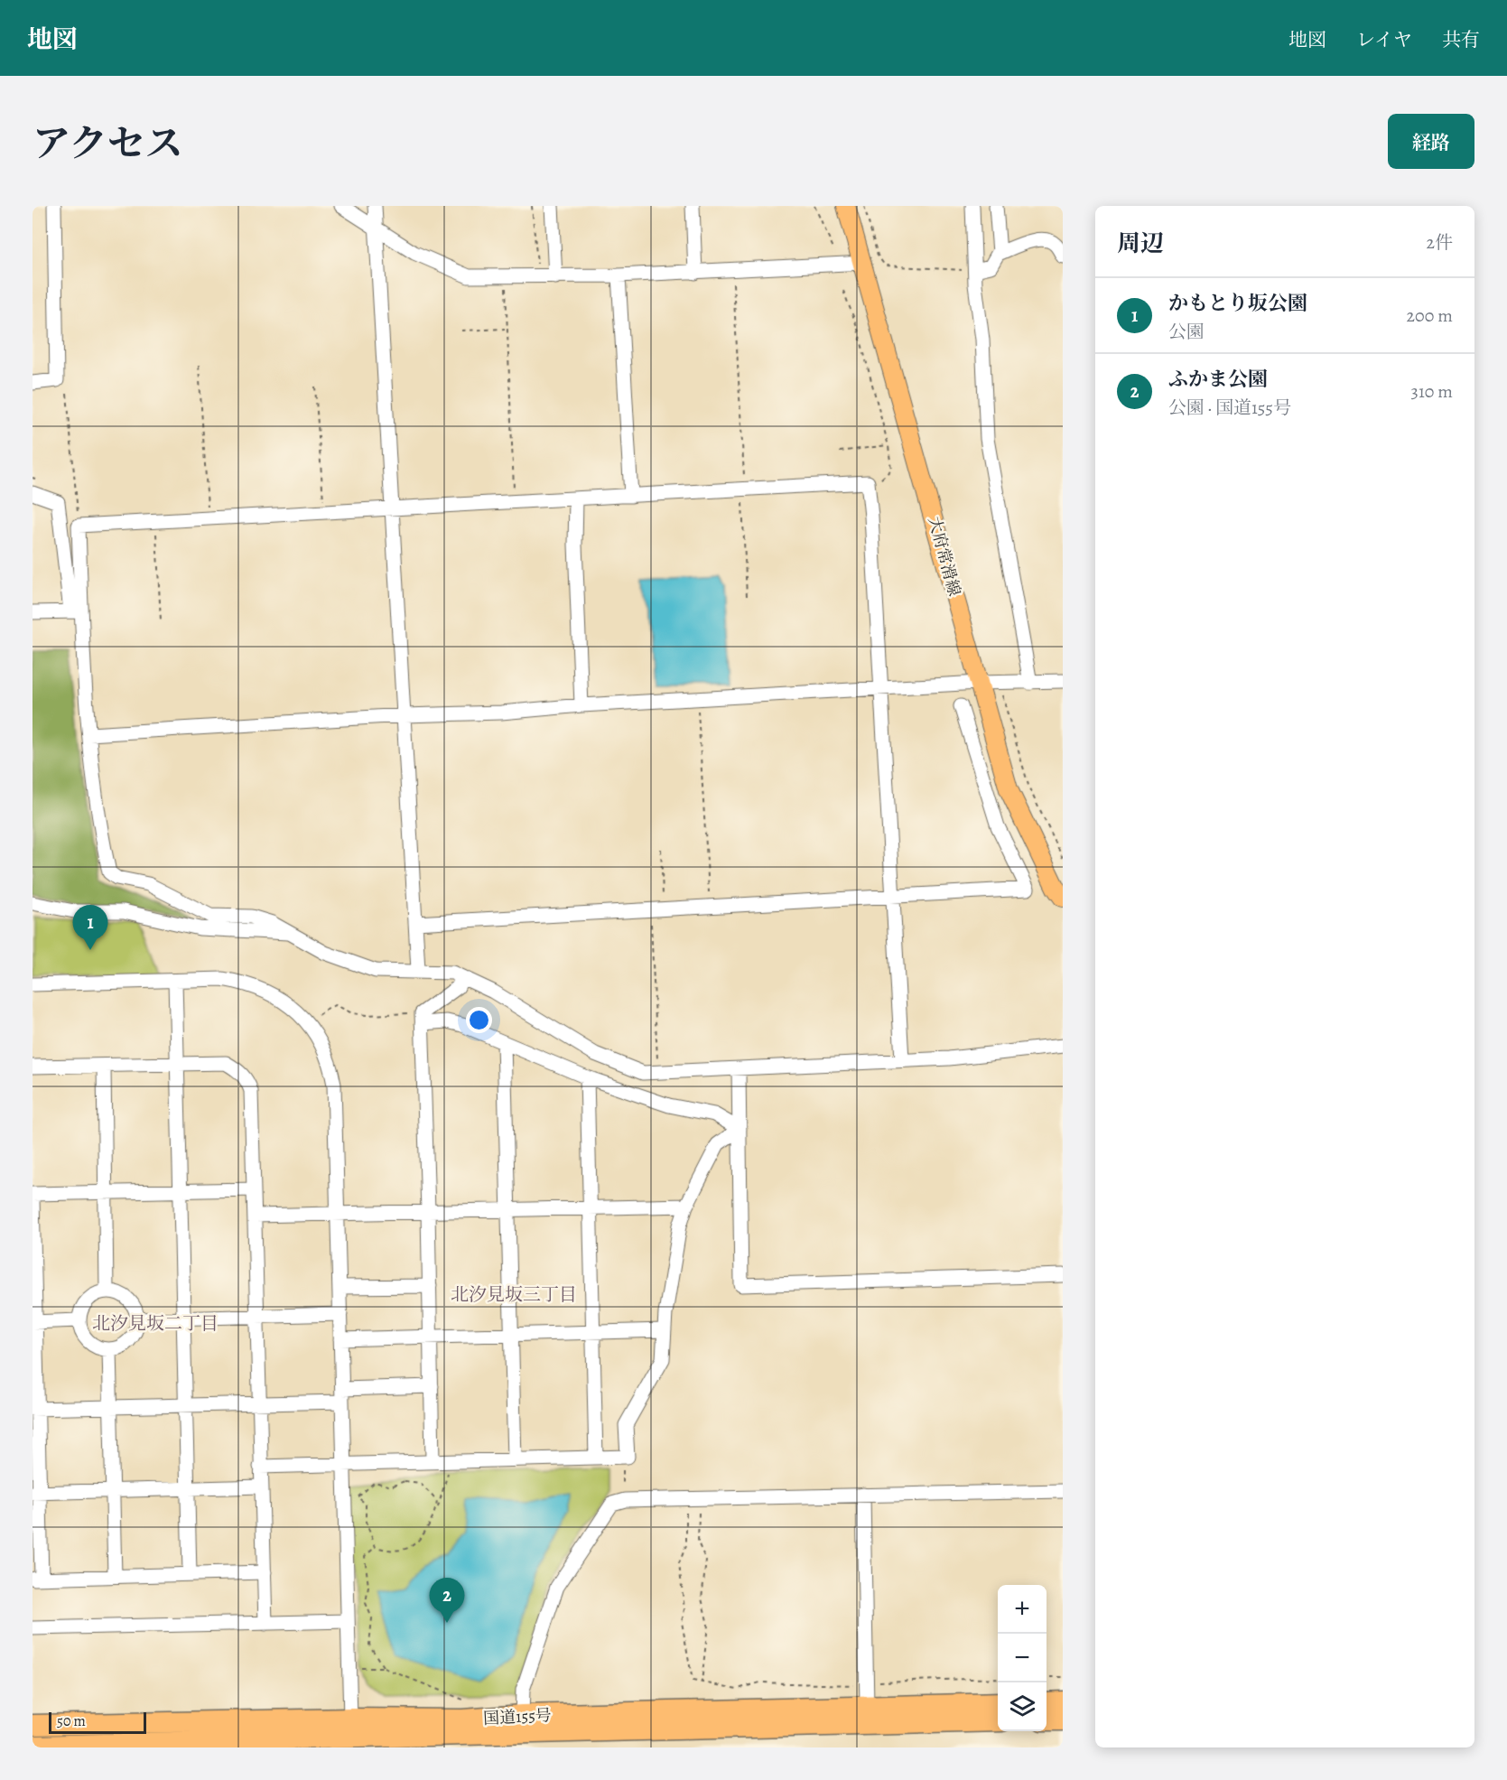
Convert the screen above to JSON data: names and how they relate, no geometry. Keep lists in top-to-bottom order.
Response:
{
  "streets": {
    "highway": ["国道155号"],
    "main road": ["大府常滑線"]
  },
  "districts": ["北汐見坂三丁目", "北汐見坂二丁目"],
  "scale_bar": "50 m",
  "page": {
    "header": "地図",
    "nav": ["地図", "レイヤ", "共有"],
    "title": "アクセス",
    "buttons": "経路",
    "heading": ["周辺", "2件"],
    "list": [
      {
        "mark": "1",
        "name": "かもとり坂公園",
        "note": "公園",
        "value": "200 m"
      },
      {
        "mark": "2",
        "name": "ふかま公園",
        "note": "公園 · 国道155号",
        "value": "310 m"
      }
    ],
    "pins": ["1", "2"],
    "map_buttons": ["+", "−"],
    "scale": "50 m"
  }
}
